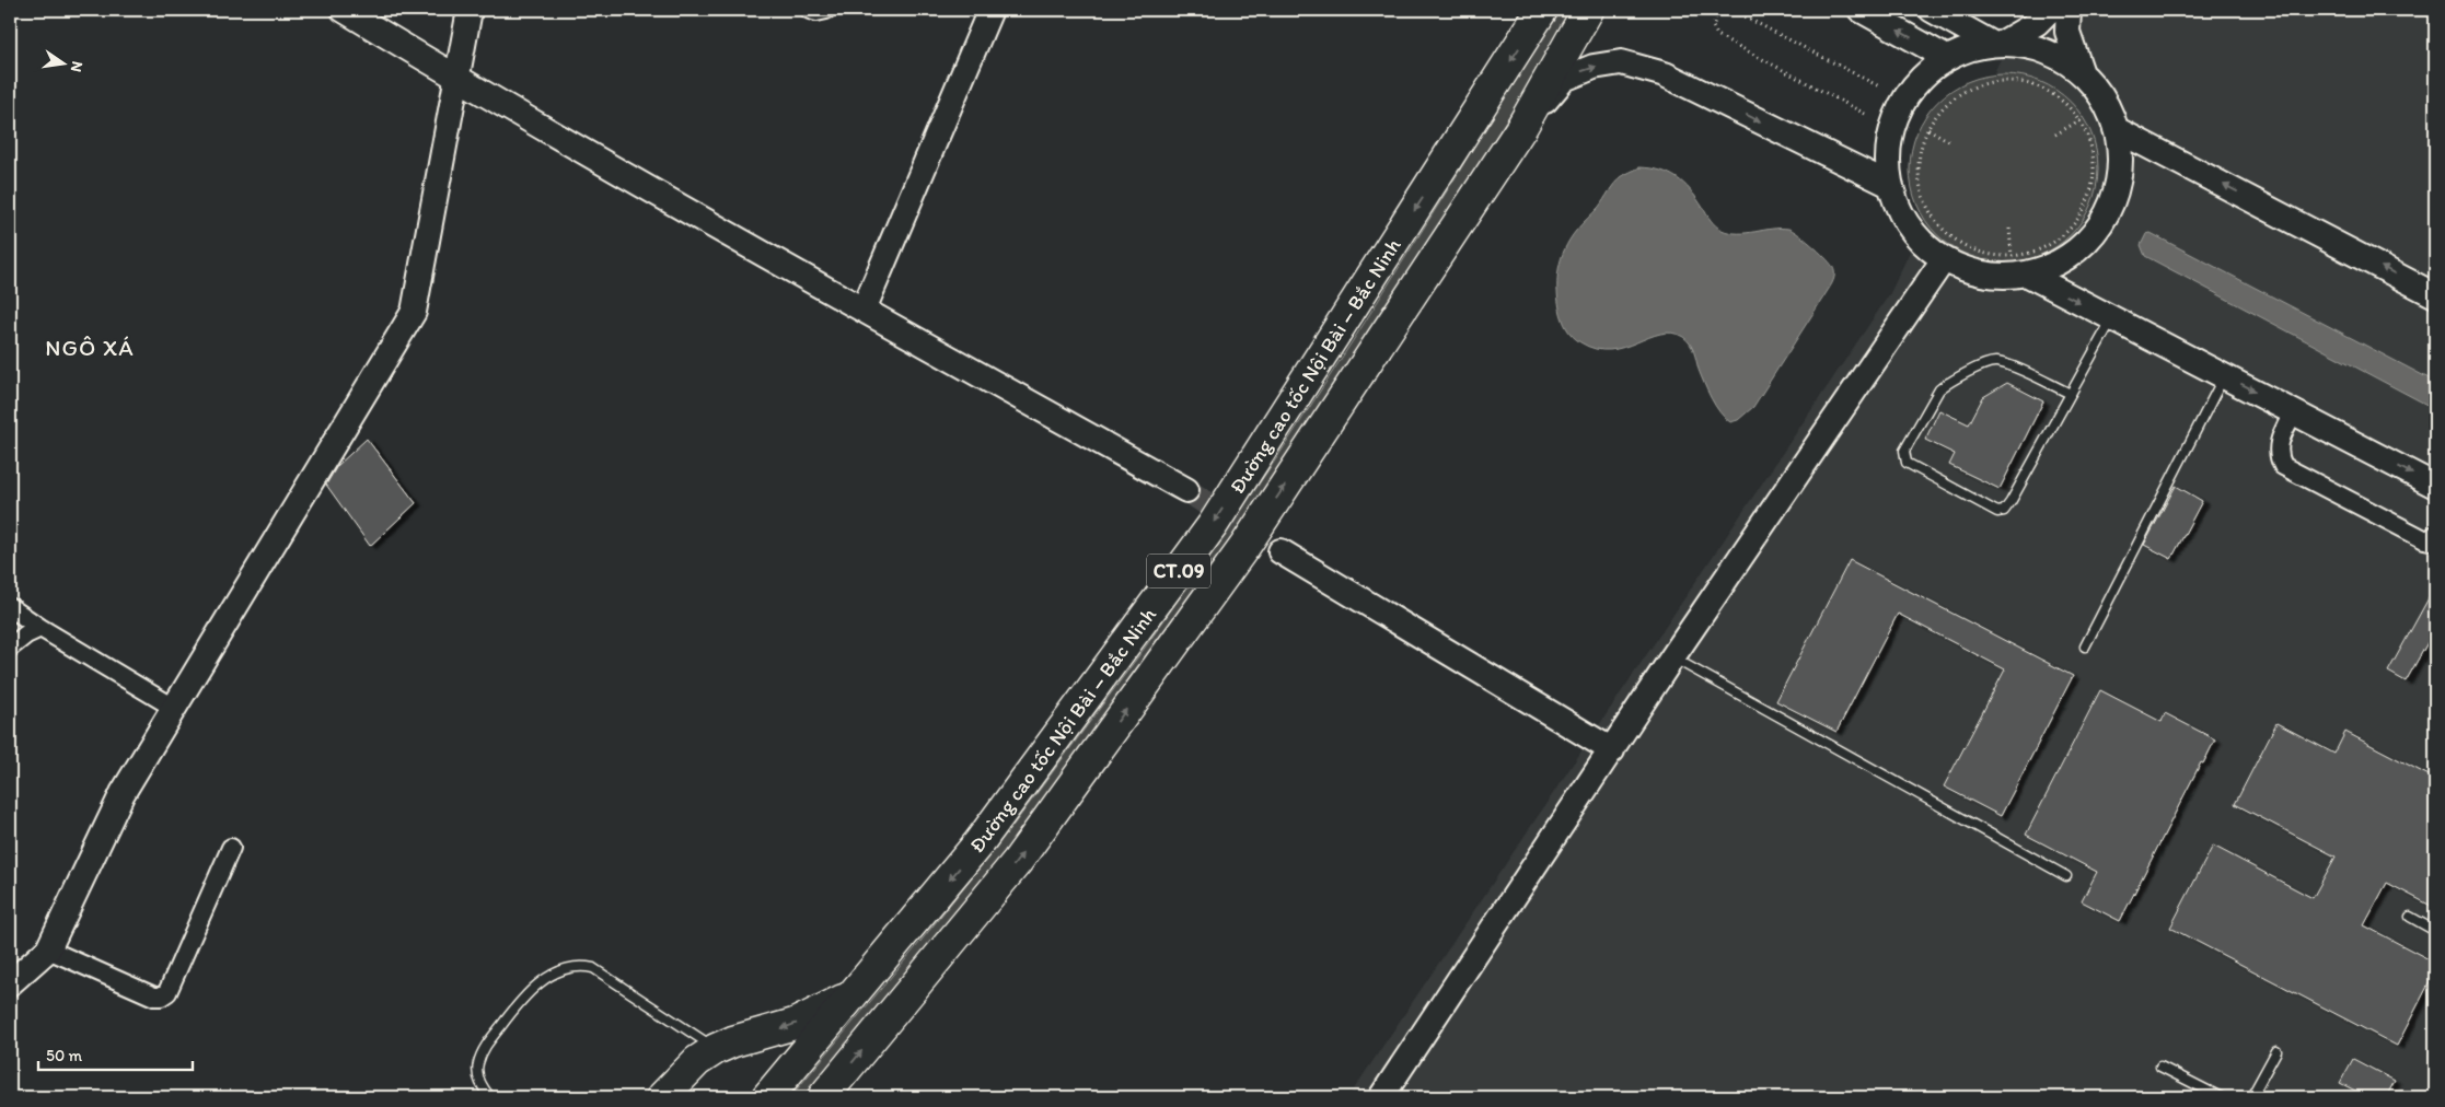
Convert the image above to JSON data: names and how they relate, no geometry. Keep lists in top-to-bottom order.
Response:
{
  "streets": {
    "highway": ["Đường cao tốc Nội Bài – Bắc Ninh", "CT.09"]
  },
  "districts": ["NGÔ XÁ"],
  "scale_bar": "50 m",
  "north": "right"
}
